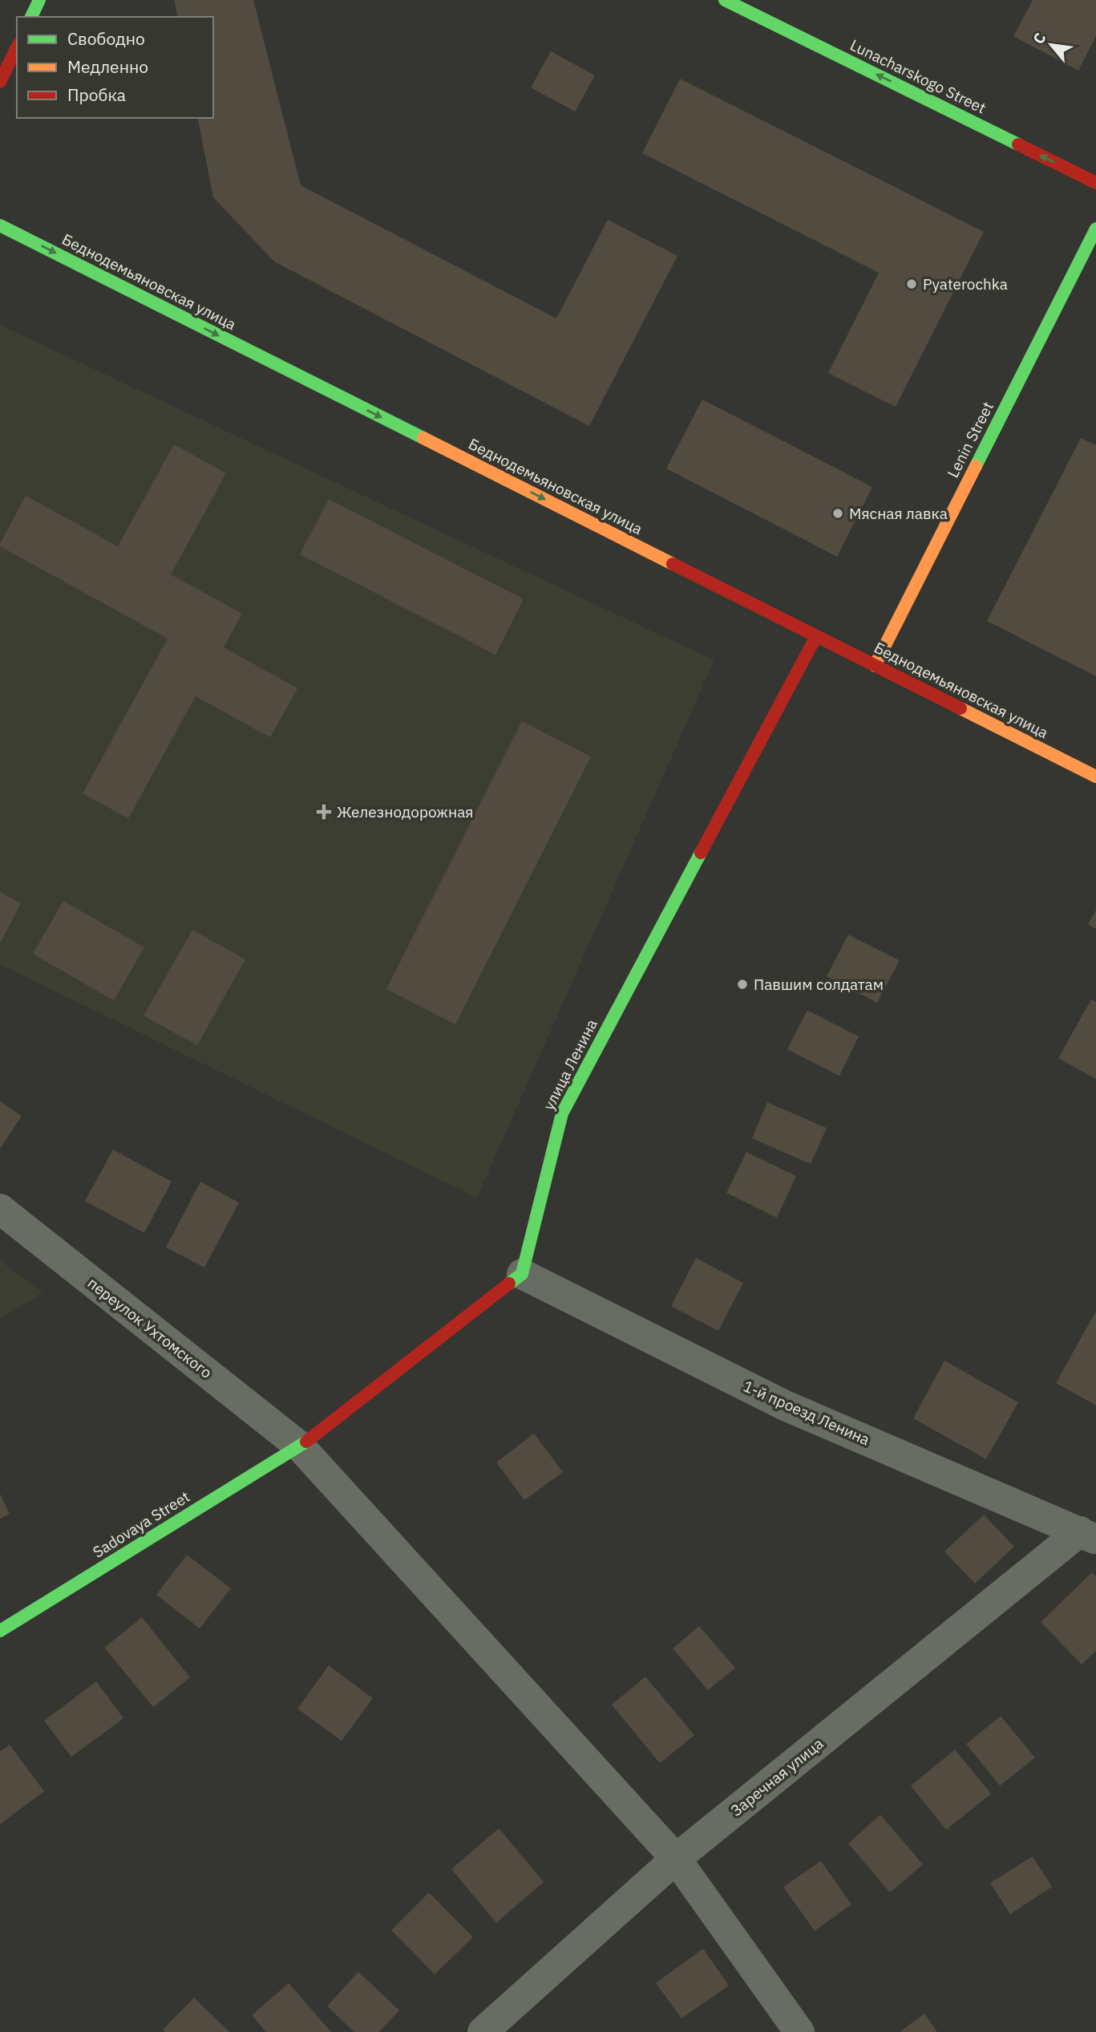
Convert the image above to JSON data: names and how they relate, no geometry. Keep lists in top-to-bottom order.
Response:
{
  "streets": {
    "main road": [
      "Lunacharskogo Street",
      "Беднодемьяновская улица",
      "Lenin Street",
      "улица Ленина",
      "Sadovaya Street"
    ],
    "street": ["переулок Ухтомского", "1-й проезд Ленина", "Заречная улица"]
  },
  "crossings": [
    ["Беднодемьяновская улица", "Lenin Street"],
    ["Беднодемьяновская улица", "улица Ленина"],
    ["улица Ленина", "1-й проезд Ленина"],
    ["переулок Ухтомского", "Sadovaya Street"],
    ["переулок Ухтомского", "Заречная улица"],
    ["1-й проезд Ленина", "Заречная улица"]
  ],
  "one_way": ["Lunacharskogo Street", "Беднодемьяновская улица"],
  "places": {
    "other": ["Pyaterochka", "Мясная лавка", "Павшим солдатам"],
    "health": ["Железнодорожная"]
  },
  "legend": ["Свободно", "Медленно", "Пробка"],
  "north": "top left"
}
